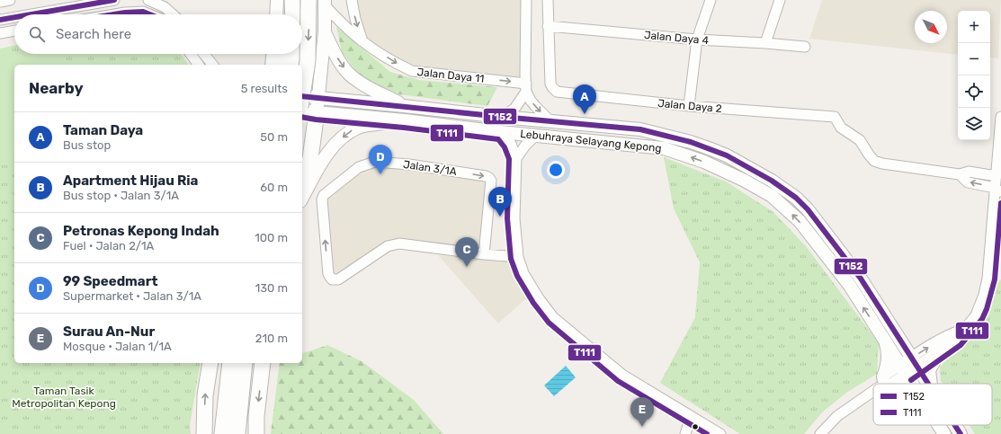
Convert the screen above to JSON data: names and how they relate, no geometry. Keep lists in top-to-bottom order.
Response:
{
  "streets": {
    "main road": ["Lebuhraya Selayang Kepong"],
    "street": [
      "Jalan Daya 4",
      "Jalan Daya 11",
      "Jalan Daya 2",
      "Jalan 3/1A"
    ]
  },
  "crossings": [
    ["Jalan Daya 4", "Jalan Daya 2"]
  ],
  "one_way": ["Jalan Daya 11"],
  "parks": ["Taman Tasik Metropolitan Kepong"],
  "lines": ["transit line T152", "transit line T111"],
  "legend": ["T152", "T111"],
  "north": "bottom right",
  "page": {
    "map_buttons": ["+", "−"],
    "search": "Search here",
    "heading": ["Nearby", "5 results"],
    "pins": [
      "A",
      "D",
      "B",
      "C",
      "E"
    ],
    "list": [
      {
        "mark": "A",
        "name": "Taman Daya",
        "note": "Bus stop",
        "value": "50 m"
      },
      {
        "mark": "B",
        "name": "Apartment Hijau Ria",
        "note": "Bus stop · Jalan 3/1A",
        "value": "60 m"
      },
      {
        "mark": "C",
        "name": "Petronas Kepong Indah",
        "note": "Fuel · Jalan 2/1A",
        "value": "100 m"
      },
      {
        "mark": "D",
        "name": "99 Speedmart",
        "note": "Supermarket · Jalan 3/1A",
        "value": "130 m"
      },
      {
        "mark": "E",
        "name": "Surau An-Nur",
        "note": "Mosque · Jalan 1/1A",
        "value": "210 m"
      }
    ]
  }
}
